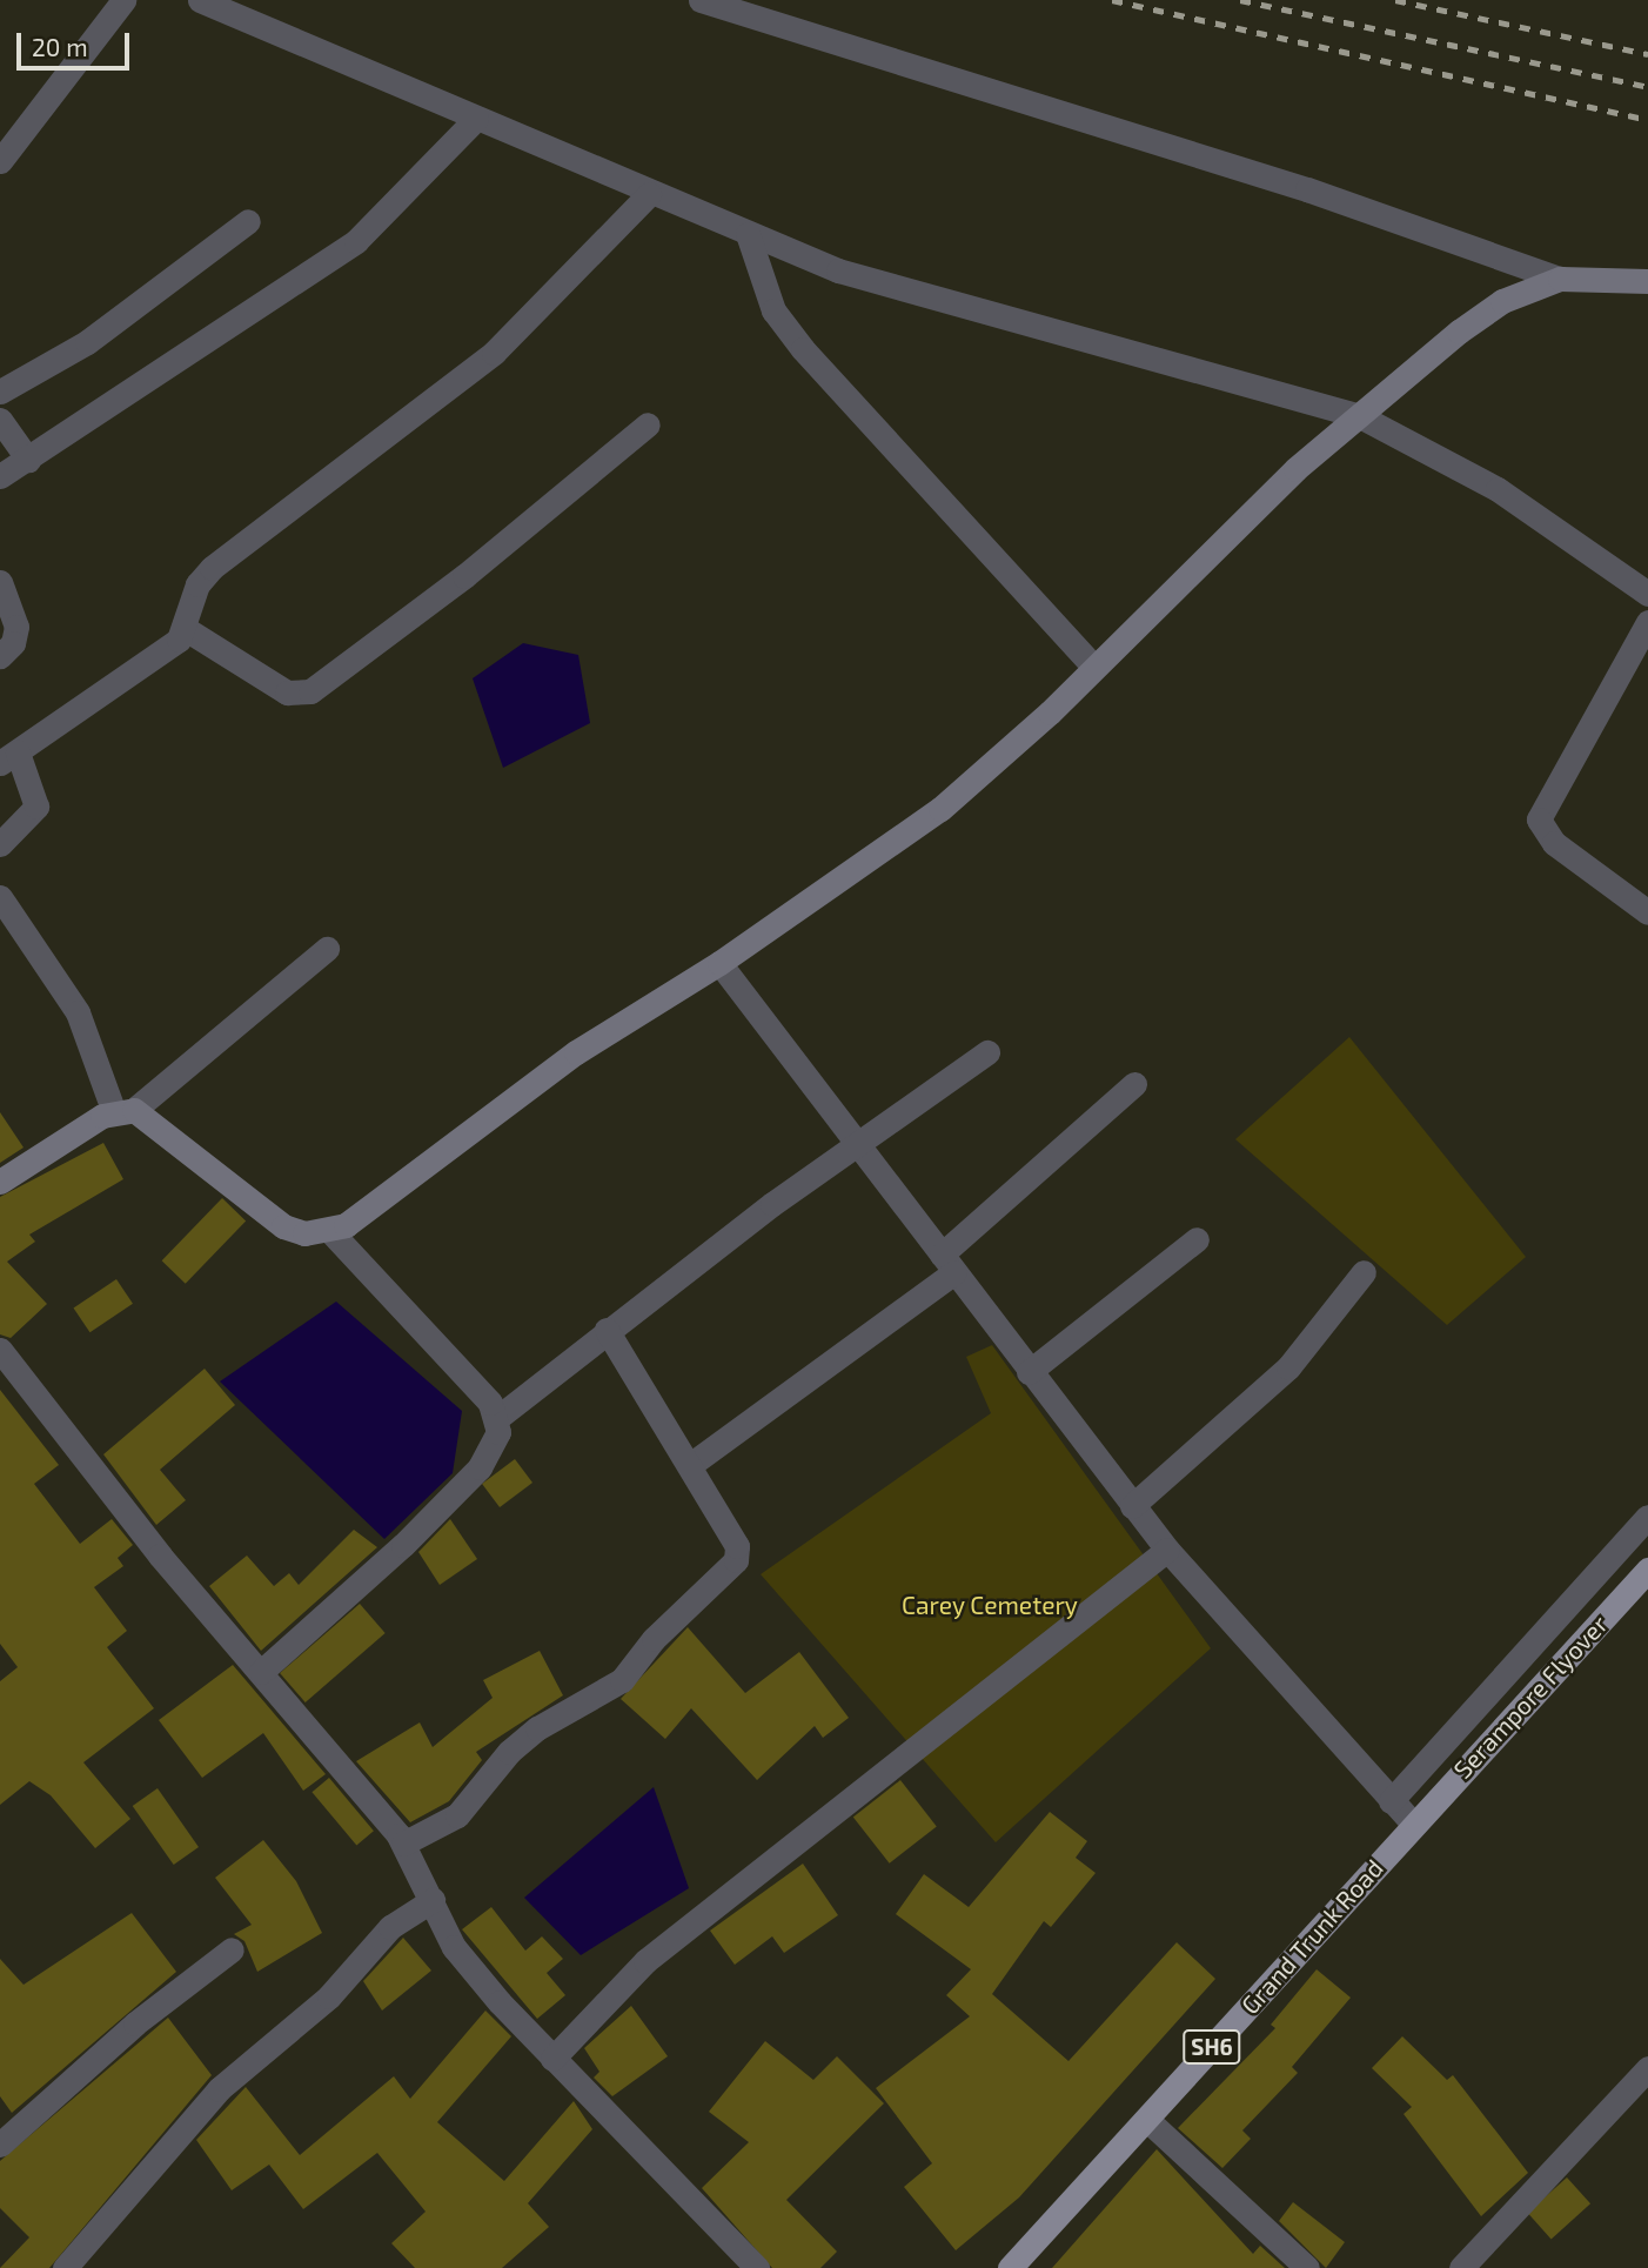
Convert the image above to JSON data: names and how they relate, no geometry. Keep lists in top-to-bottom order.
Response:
{
  "streets": {
    "main road": ["Serampore Flyover", "Grand Trunk Road", "SH6"]
  },
  "crossings": [
    ["Serampore Flyover", "Grand Trunk Road"]
  ],
  "parks": ["Carey Cemetery"],
  "scale_bar": "20 m"
}
